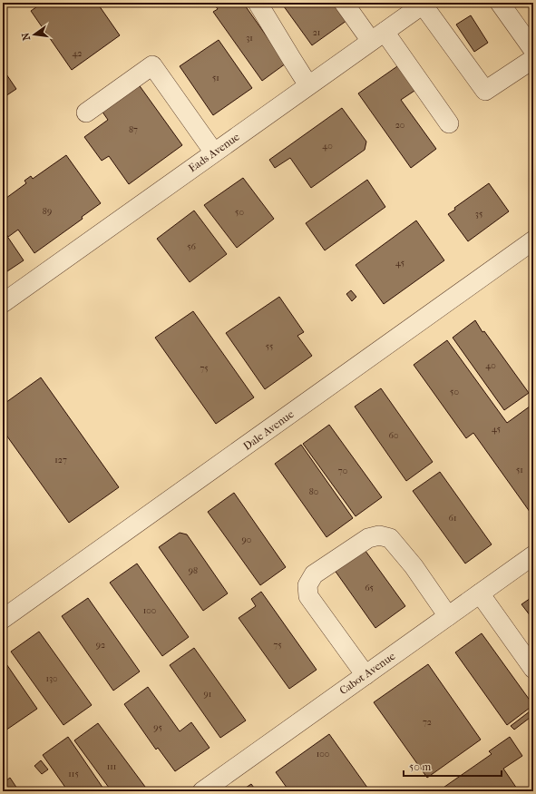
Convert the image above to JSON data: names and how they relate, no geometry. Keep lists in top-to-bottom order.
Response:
{
  "streets": {
    "street": ["Eads Avenue", "Dale Avenue", "Cabot Avenue"]
  },
  "house_numbers": [
    "21",
    "31",
    "42",
    "51",
    "20",
    "87",
    "40",
    "89",
    "50",
    "35",
    "56",
    "45",
    "55",
    "40",
    "75",
    "50",
    "45",
    "60",
    "127",
    "51",
    "70",
    "80",
    "61",
    "90",
    "98",
    "65",
    "100",
    "92",
    "75",
    "130",
    "91",
    "72",
    "95",
    "100",
    "111",
    "115"
  ],
  "scale_bar": "50 m",
  "north": "left"
}
